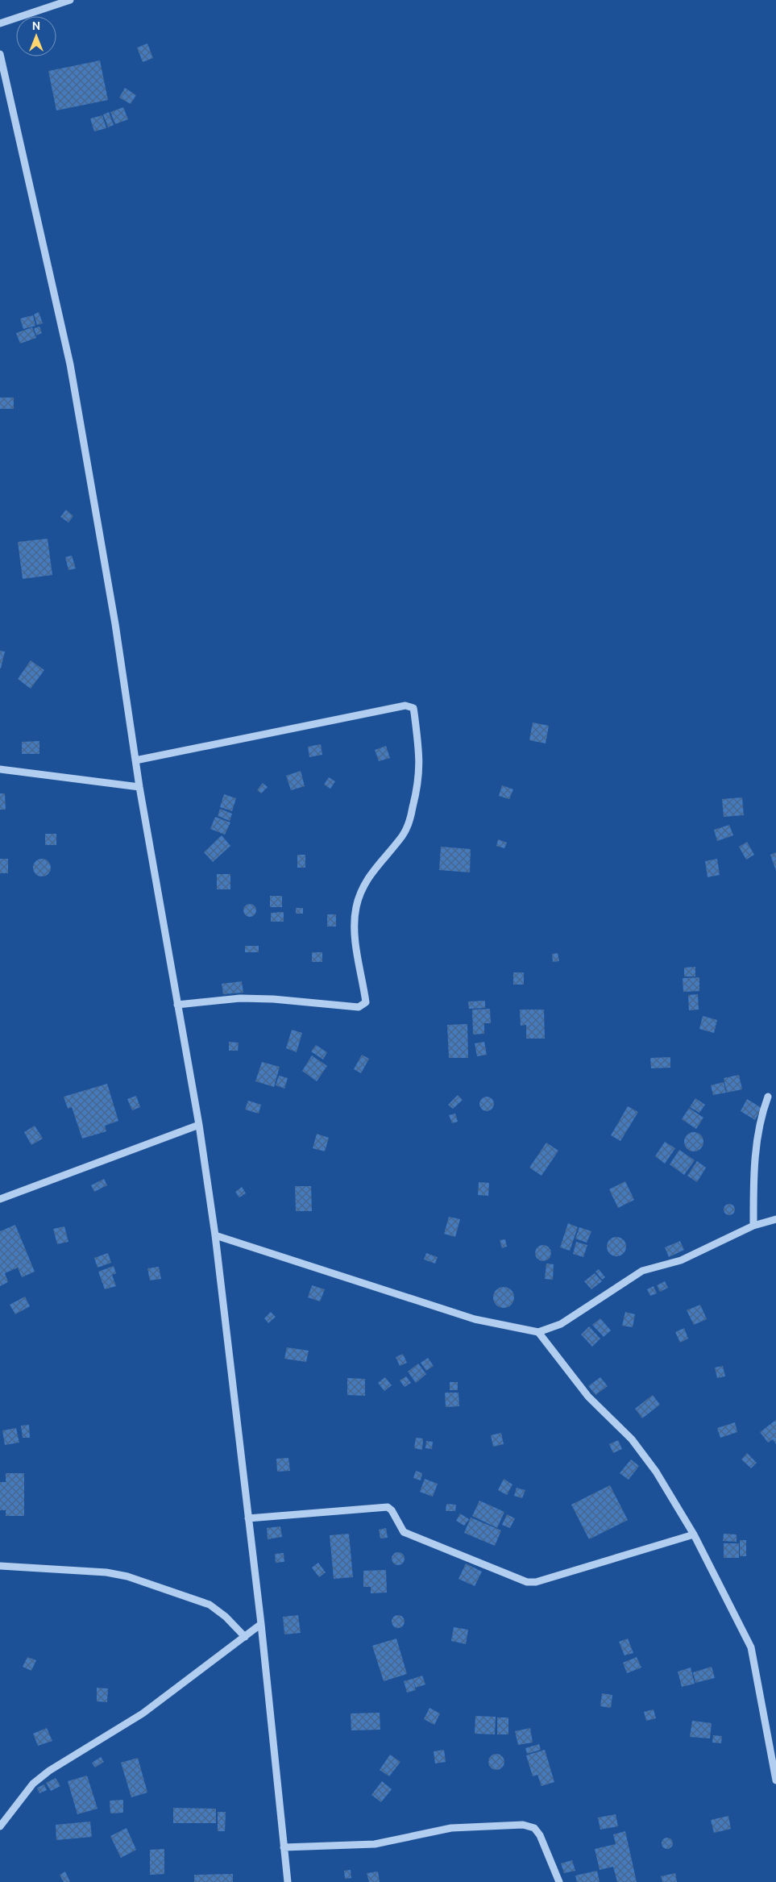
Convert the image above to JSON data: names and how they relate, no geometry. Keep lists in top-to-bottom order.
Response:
{
  "north": "top"
}
